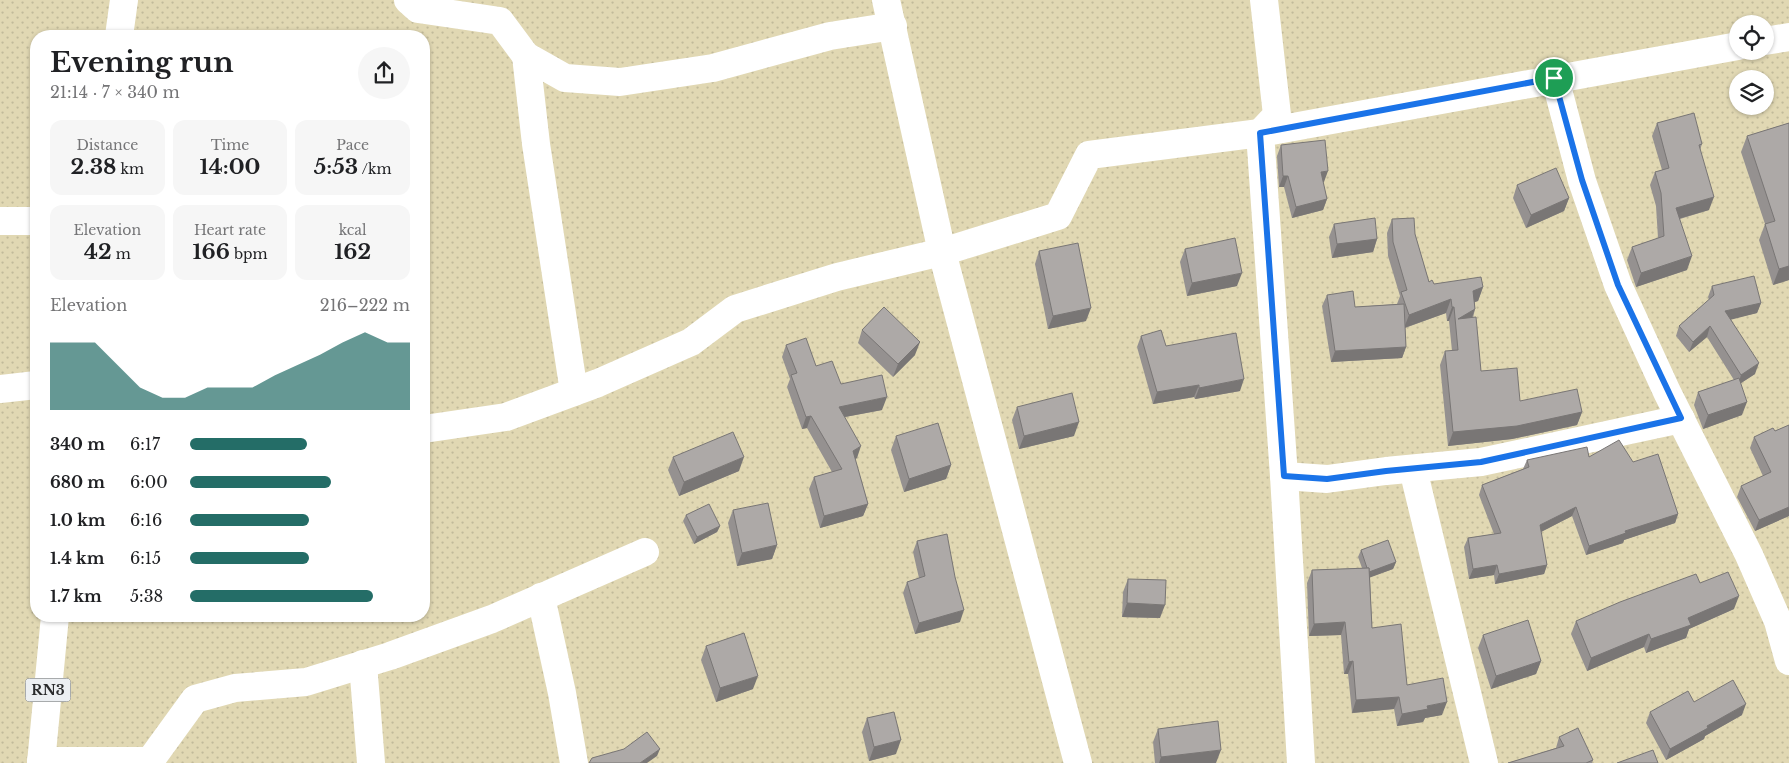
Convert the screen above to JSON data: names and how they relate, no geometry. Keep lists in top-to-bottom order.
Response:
{
  "streets": {
    "main road": ["RN3"]
  },
  "page": {
    "heading": ["Evening run", "21:14 · 7 × 340 m"],
    "stats": [
      ["Distance", "2.38 km"],
      ["Time", "14:00"],
      ["Pace", "5:53 /km"],
      ["Elevation", "42 m"],
      ["Heart rate", "166 bpm"],
      ["kcal", "162"]
    ],
    "chart": ["Elevation", "216–222 m"],
    "list": [
      {
        "name": "340 m",
        "note": "6:17"
      },
      {
        "name": "680 m",
        "note": "6:00"
      },
      {
        "name": "1.0 km",
        "note": "6:16"
      },
      {
        "name": "1.4 km",
        "note": "6:15"
      },
      {
        "name": "1.7 km",
        "note": "5:38"
      }
    ]
  }
}
